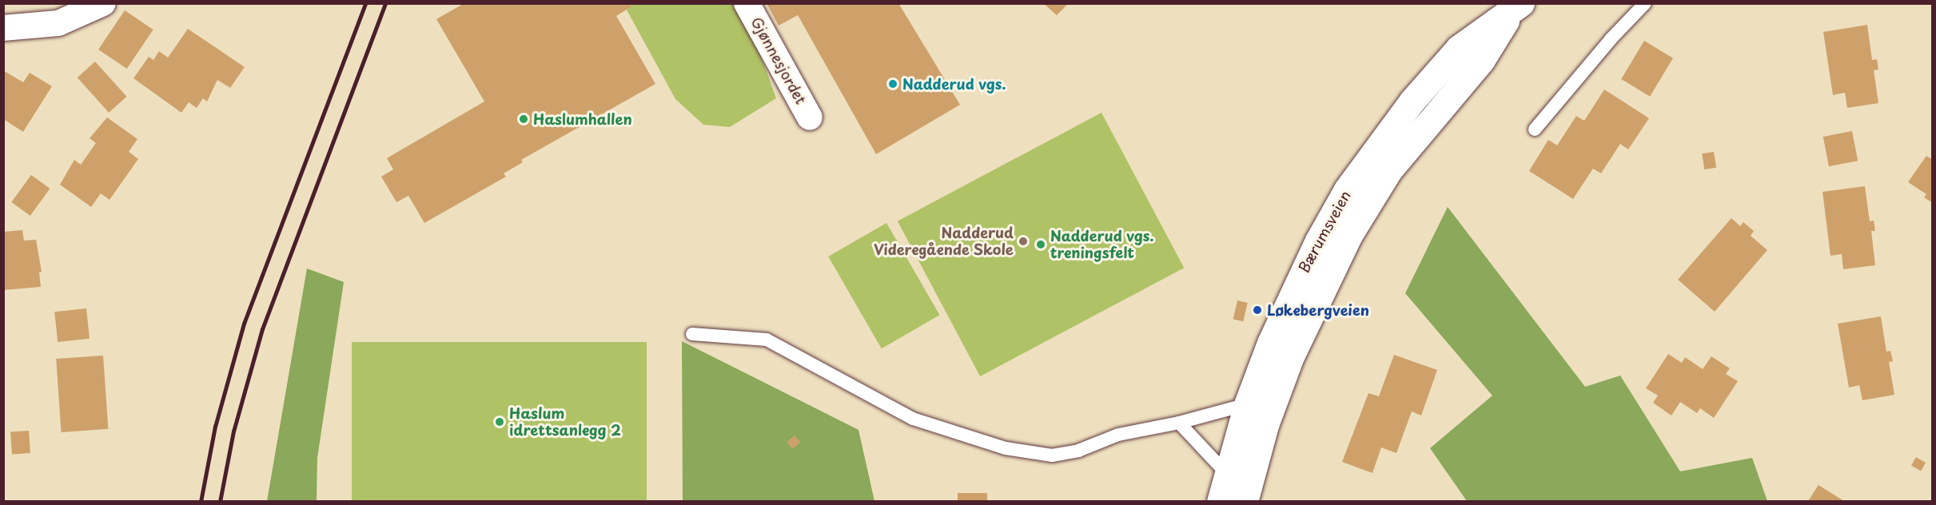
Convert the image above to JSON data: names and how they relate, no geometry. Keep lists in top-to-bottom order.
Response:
{
  "streets": {
    "main road": ["Bærumsveien"],
    "street": ["Gjønnesjordet"]
  },
  "places": [
    "Nadderud vgs.",
    "Haslumhallen",
    "Nadderud Videregående Skole",
    "Nadderud vgs. treningsfelt",
    "Løkebergveien",
    "Haslum idrettsanlegg 2"
  ]
}
